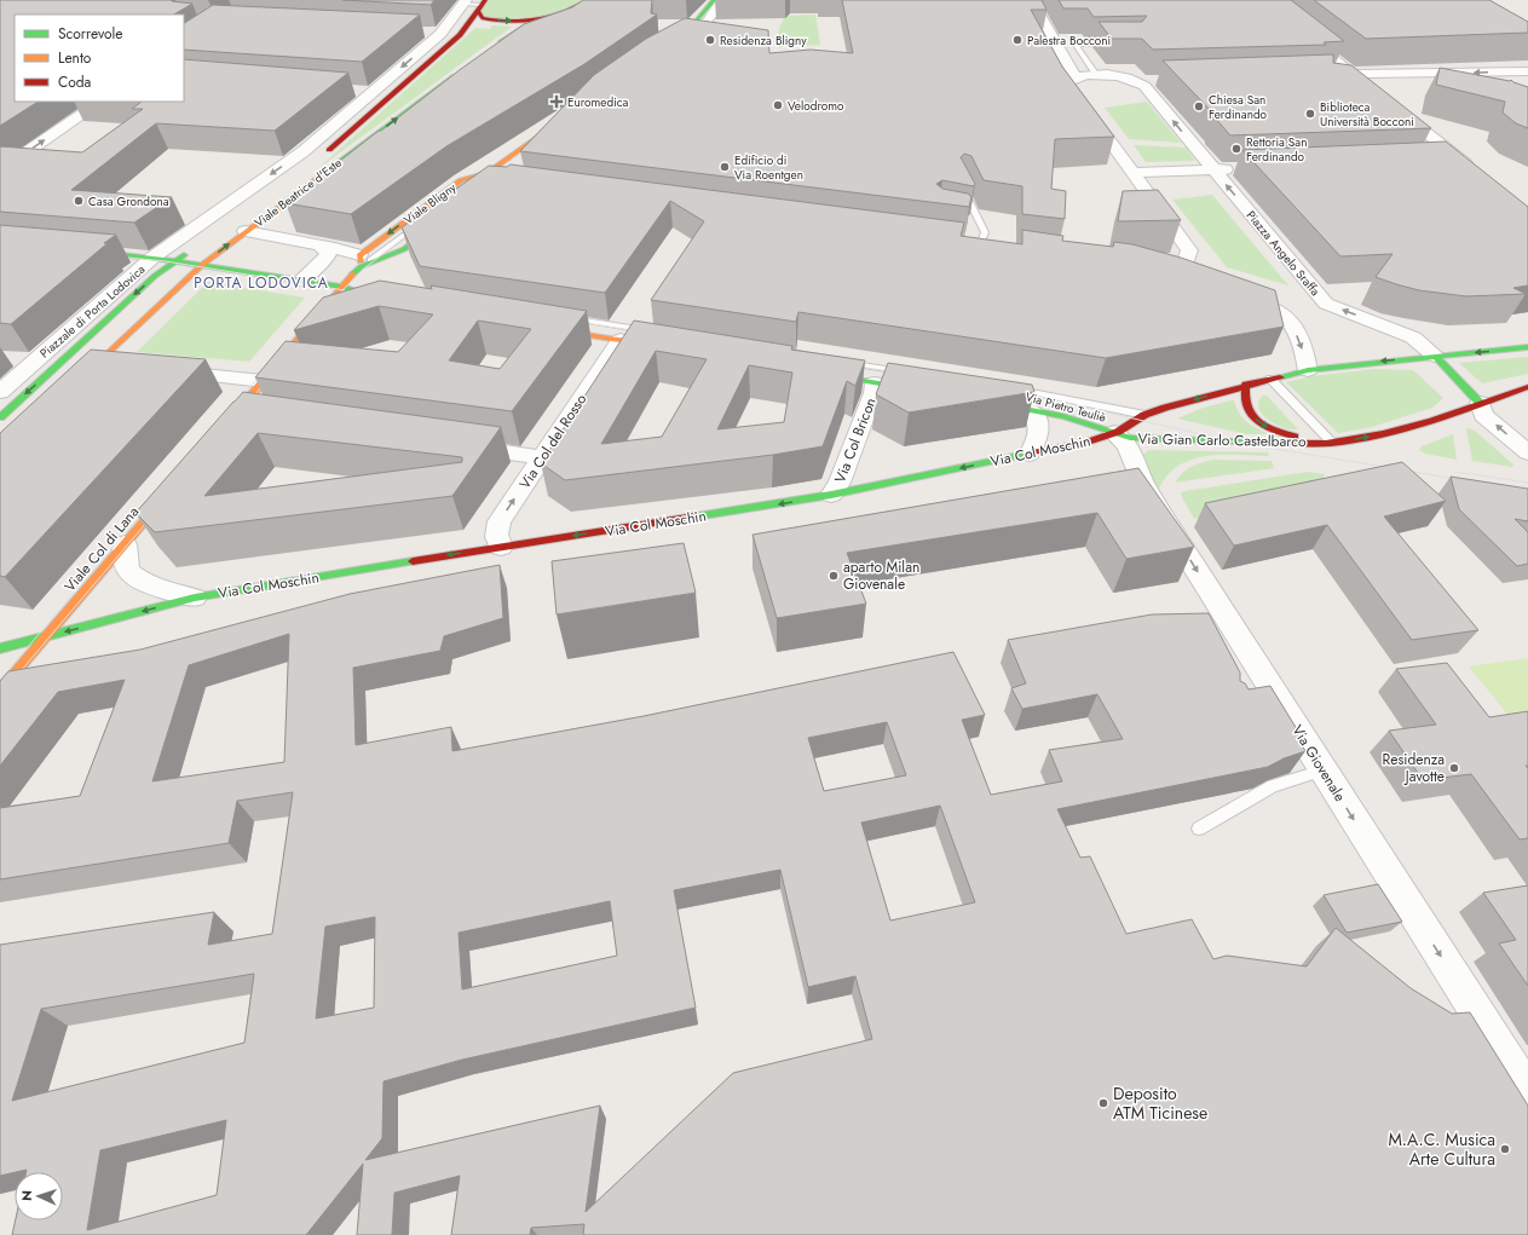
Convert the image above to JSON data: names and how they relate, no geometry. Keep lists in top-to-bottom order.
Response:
{
  "streets": {
    "main road": [
      "Viale Beatrice d'Este",
      "Viale Bligny",
      "Piazzale di Porta Lodovica",
      "Via Pietro Teuliè",
      "Via Gian Carlo Castelbarco",
      "Via Col Moschin",
      "Viale Col di Lana"
    ],
    "street": [
      "Piazza Angelo Sraffa",
      "Via Col Bricon",
      "Via Col del Rosso",
      "Via Giovenale"
    ]
  },
  "crossings": [
    ["Viale Beatrice d'Este", "Piazzale di Porta Lodovica"],
    ["Via Pietro Teuliè", "Via Gian Carlo Castelbarco"],
    ["Via Pietro Teuliè", "Via Col Moschin"],
    ["Via Pietro Teuliè", "Via Giovenale"],
    ["Via Col Bricon", "Via Col Moschin"],
    ["Via Gian Carlo Castelbarco", "Via Col Moschin"],
    ["Via Gian Carlo Castelbarco", "Via Giovenale"],
    ["Via Col del Rosso", "Via Col Moschin"],
    ["Via Col Moschin", "Viale Col di Lana"],
    ["Via Col Moschin", "Via Giovenale"]
  ],
  "one_way": ["Via Col del Rosso", "Via Col Moschin", "Via Giovenale"],
  "districts": ["PORTA LODOVICA"],
  "places": {
    "other": [
      "Residenza Bligny",
      "Palestra Bocconi",
      "Velodromo",
      "Chiesa San Ferdinando",
      "Biblioteca Università Bocconi",
      "Rettoria San Ferdinando",
      "Edificio di Via Roentgen",
      "Casa Grondona",
      "aparto Milan Giovenale",
      "Residenza Javotte",
      "Deposito ATM Ticinese",
      "M.A.C. Musica Arte Cultura"
    ],
    "health": ["Euromedica"]
  },
  "legend": ["Scorrevole", "Lento", "Coda"],
  "north": "left"
}
